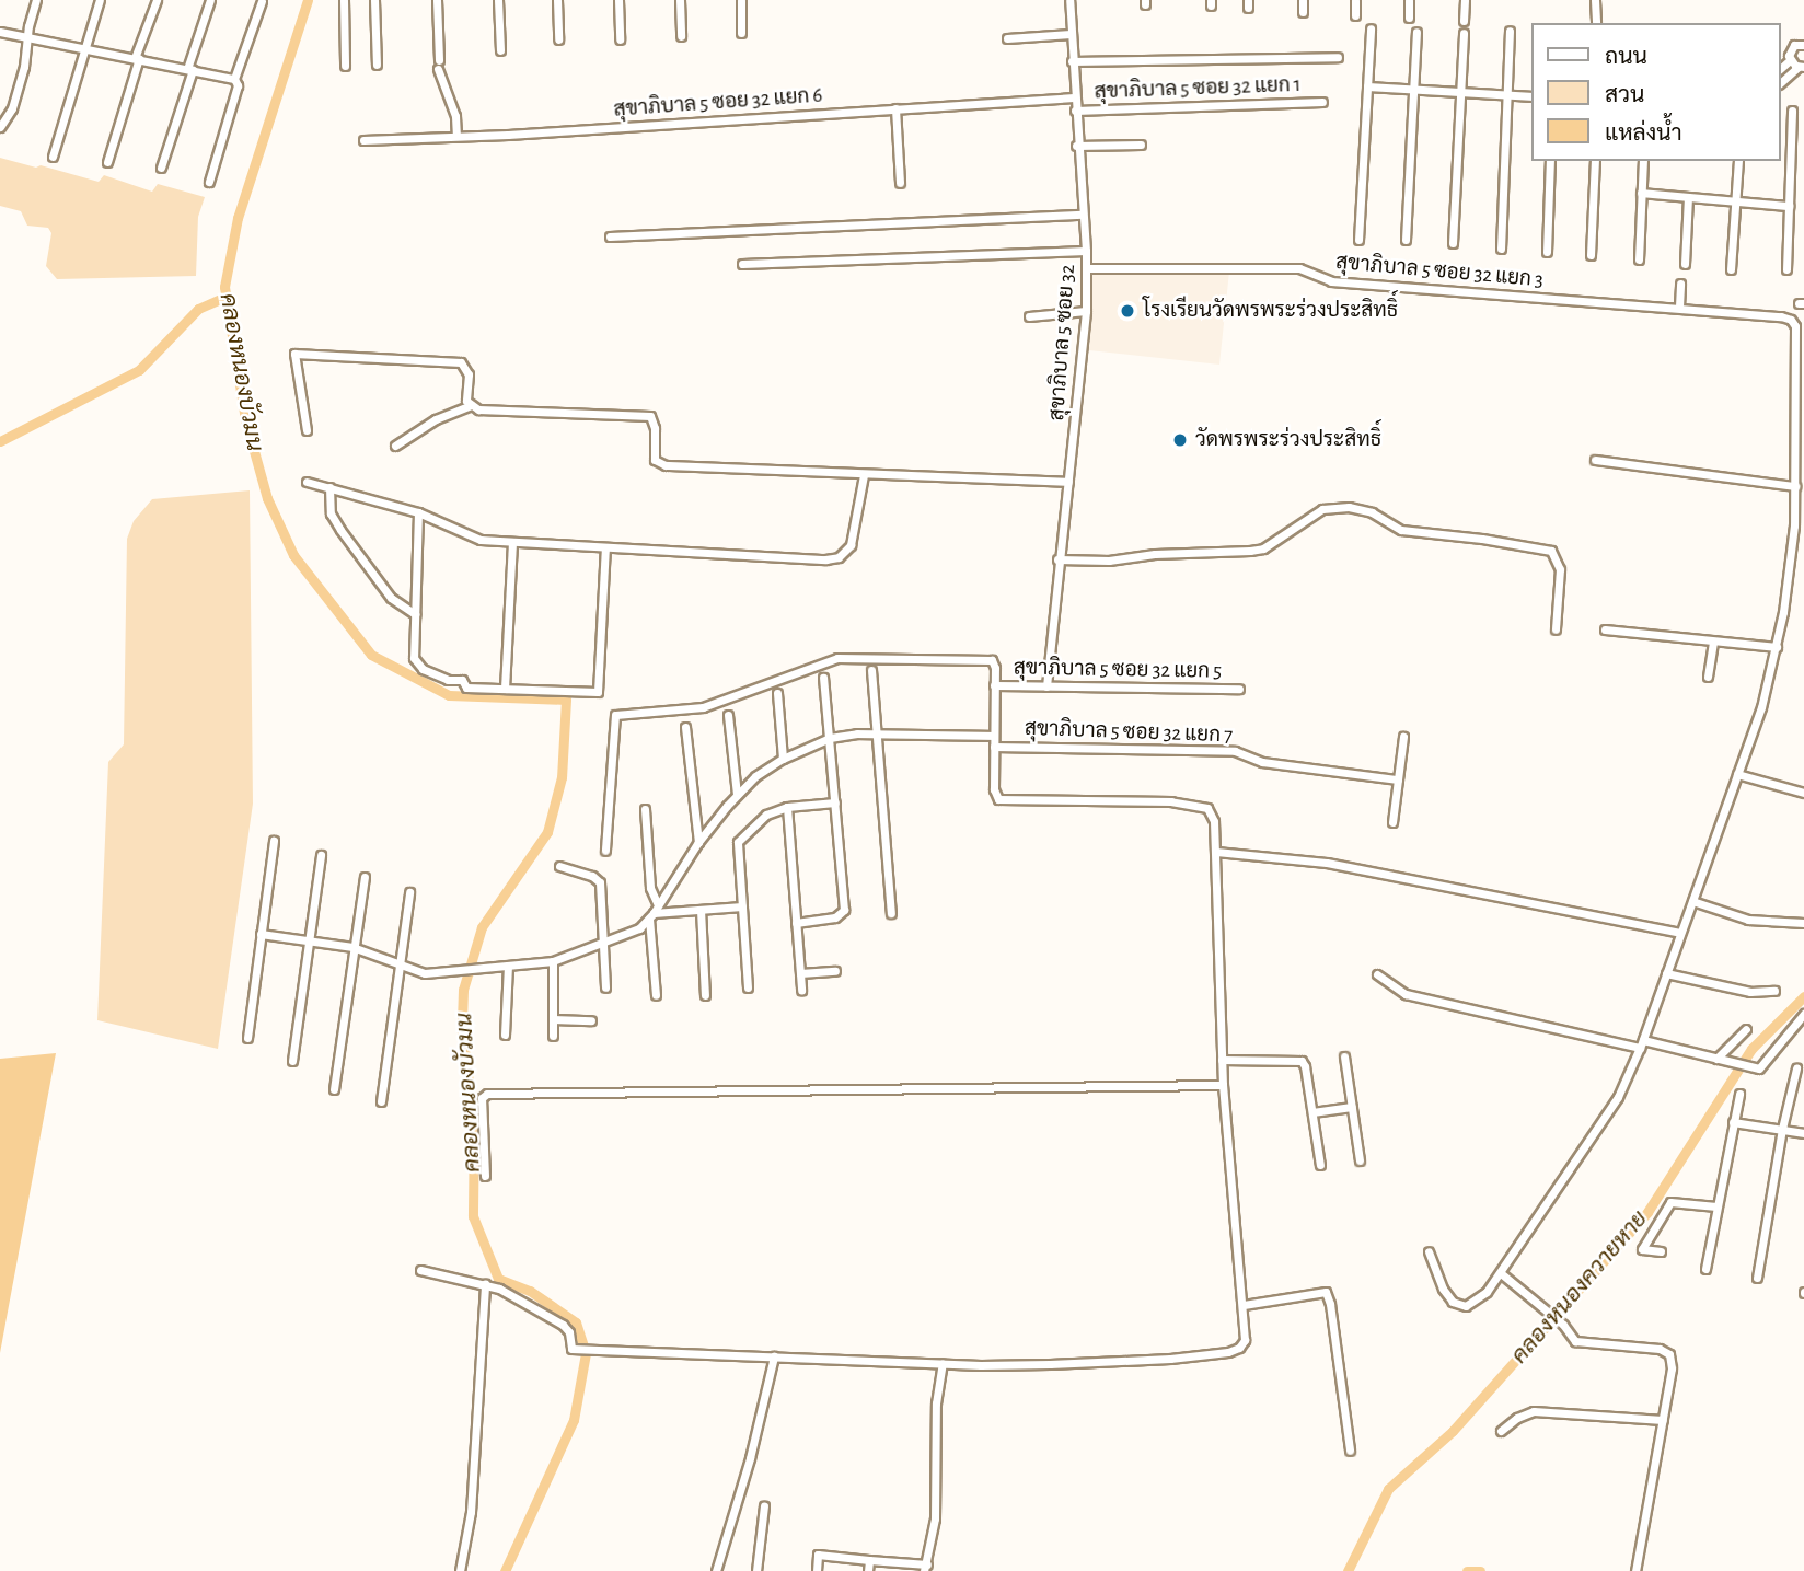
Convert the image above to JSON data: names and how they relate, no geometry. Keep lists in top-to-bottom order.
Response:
{
  "streets": {
    "street": [
      "สุขาภิบาล 5 ซอย 32 แยก 1",
      "สุขาภิบาล 5 ซอย 32 แยก 6",
      "สุขาภิบาล 5 ซอย 32 แยก 3",
      "สุขาภิบาล 5 ซอย 32",
      "สุขาภิบาล 5 ซอย 32 แยก 5",
      "สุขาภิบาล 5 ซอย 32 แยก 7"
    ]
  },
  "crossings": [
    ["สุขาภิบาล 5 ซอย 32 แยก 1", "สุขาภิบาล 5 ซอย 32"],
    ["สุขาภิบาล 5 ซอย 32 แยก 6", "สุขาภิบาล 5 ซอย 32"],
    ["สุขาภิบาล 5 ซอย 32 แยก 3", "สุขาภิบาล 5 ซอย 32"],
    ["สุขาภิบาล 5 ซอย 32", "สุขาภิบาล 5 ซอย 32 แยก 5"]
  ],
  "water": ["คลองหนองบัวมน", "คลองหนองควายหาย"],
  "places": ["โรงเรียนวัดพรพระร่วงประสิทธิ์", "วัดพรพระร่วงประสิทธิ์"],
  "legend": ["ถนน", "สวน", "แหล่งน้ำ"]
}
